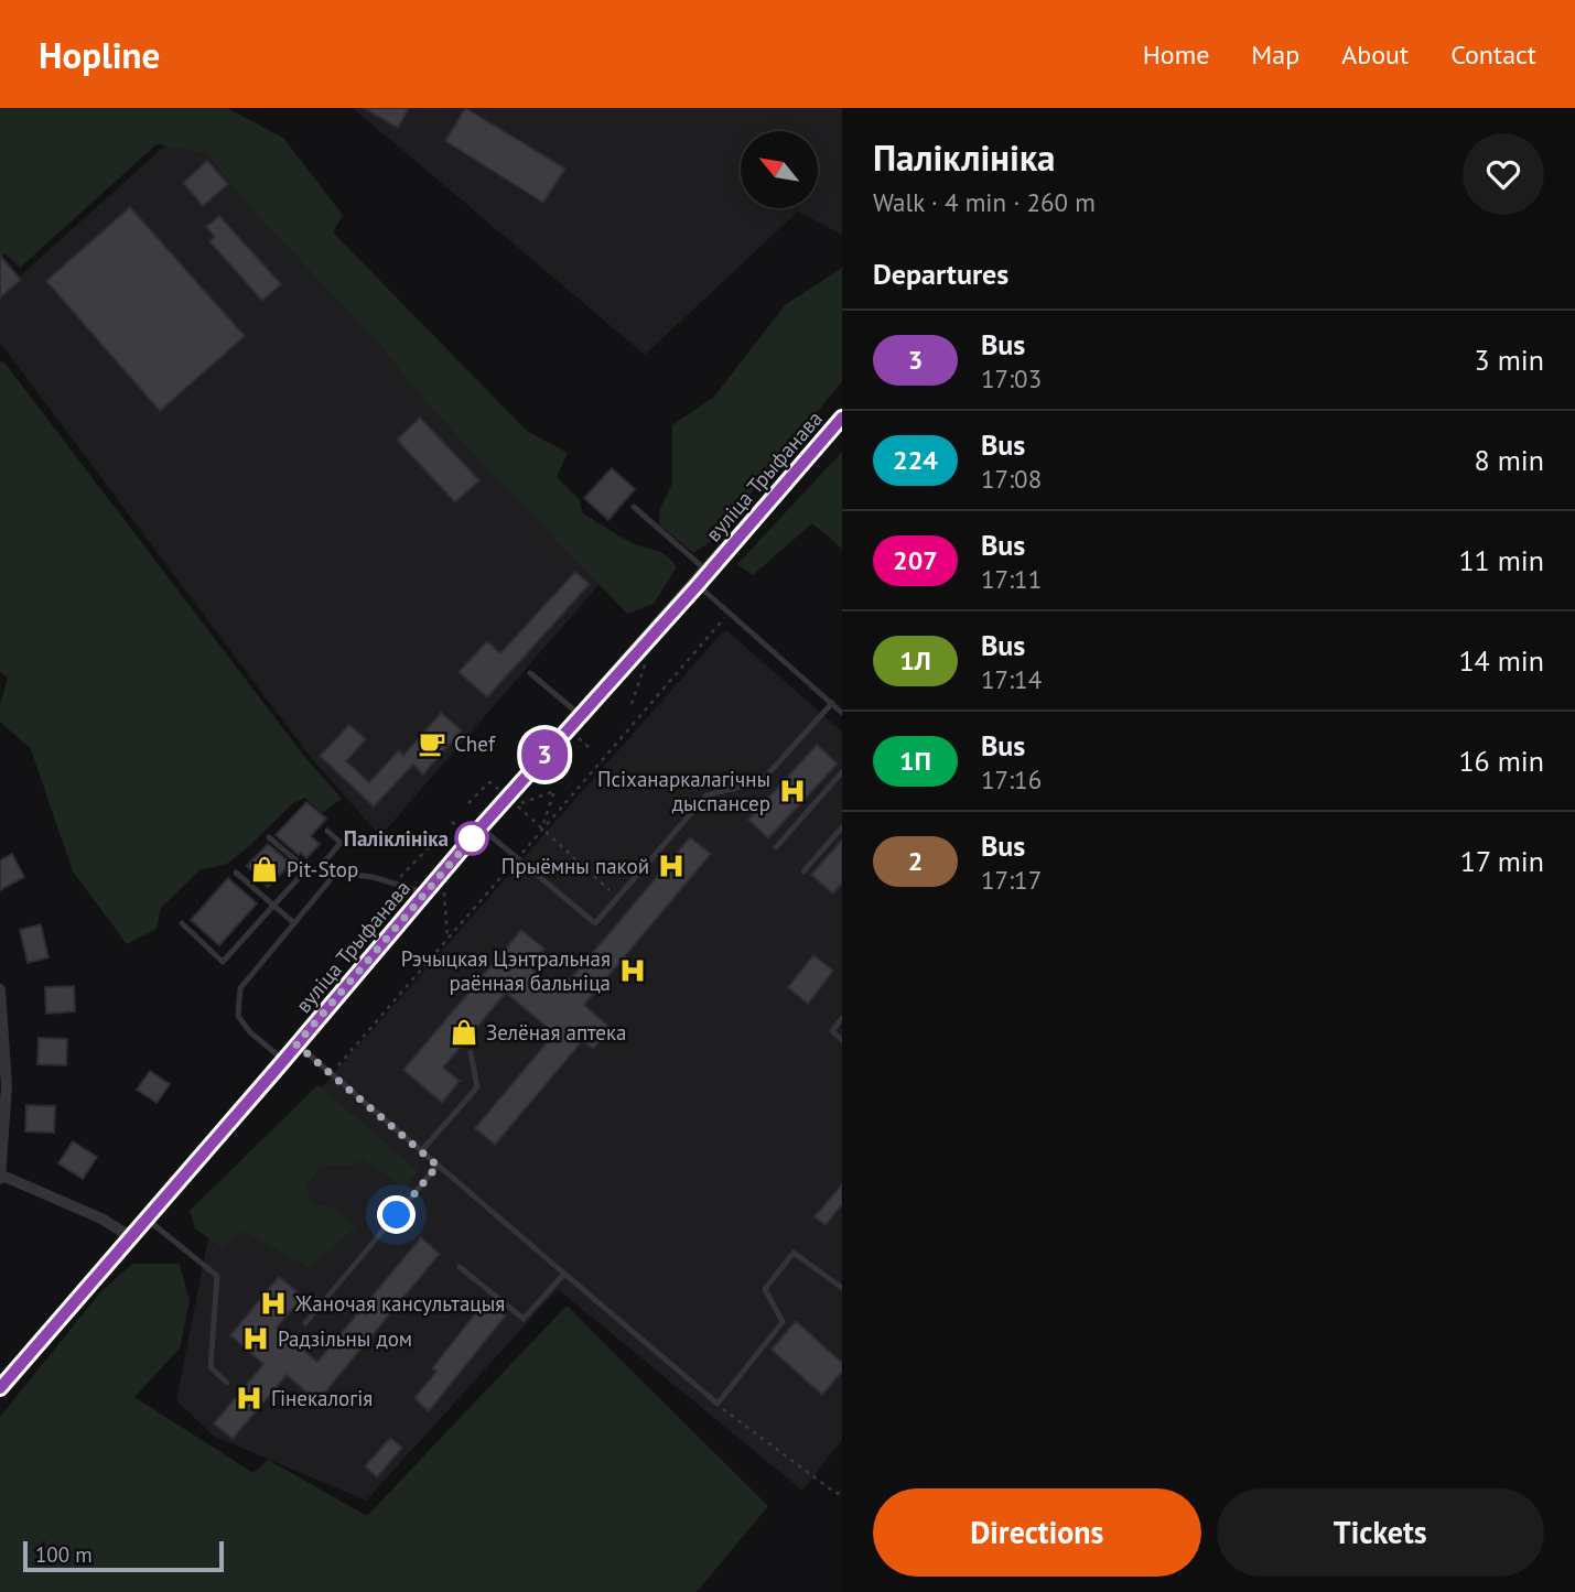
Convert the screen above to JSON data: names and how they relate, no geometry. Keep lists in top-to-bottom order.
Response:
{
  "streets": {
    "street": ["вуліца Трыфанава"]
  },
  "places": {
    "cafe": ["Chef"],
    "hospital": [
      "Псіханаркалагічны дыспансер",
      "Прыёмны пакой",
      "Рэчыцкая Цэнтральная раённая бальніца",
      "Жаночая кансультацыя",
      "Радзільны дом",
      "Гінекалогія"
    ],
    "other": ["Паліклініка"],
    "shop": ["Pit-Stop", "Зелёная аптека"]
  },
  "lines": ["bus line 3"],
  "scale_bar": "100 m",
  "north": "top left",
  "page": {
    "header": "Hopline",
    "nav": [
      "Home",
      "Map",
      "About",
      "Contact"
    ],
    "on_map": "3",
    "heading": [
      ["Паліклініка", "Walk · 4 min · 260 m"],
      "Departures"
    ],
    "list": [
      {
        "mark": "3",
        "name": "Bus",
        "note": "17:03",
        "value": "3 min"
      },
      {
        "mark": "224",
        "name": "Bus",
        "note": "17:08",
        "value": "8 min"
      },
      {
        "mark": "207",
        "name": "Bus",
        "note": "17:11",
        "value": "11 min"
      },
      {
        "mark": "1Л",
        "name": "Bus",
        "note": "17:14",
        "value": "14 min"
      },
      {
        "mark": "1П",
        "name": "Bus",
        "note": "17:16",
        "value": "16 min"
      },
      {
        "mark": "2",
        "name": "Bus",
        "note": "17:17",
        "value": "17 min"
      }
    ],
    "buttons": ["Directions", "Tickets"],
    "scale": "100 m"
  }
}
